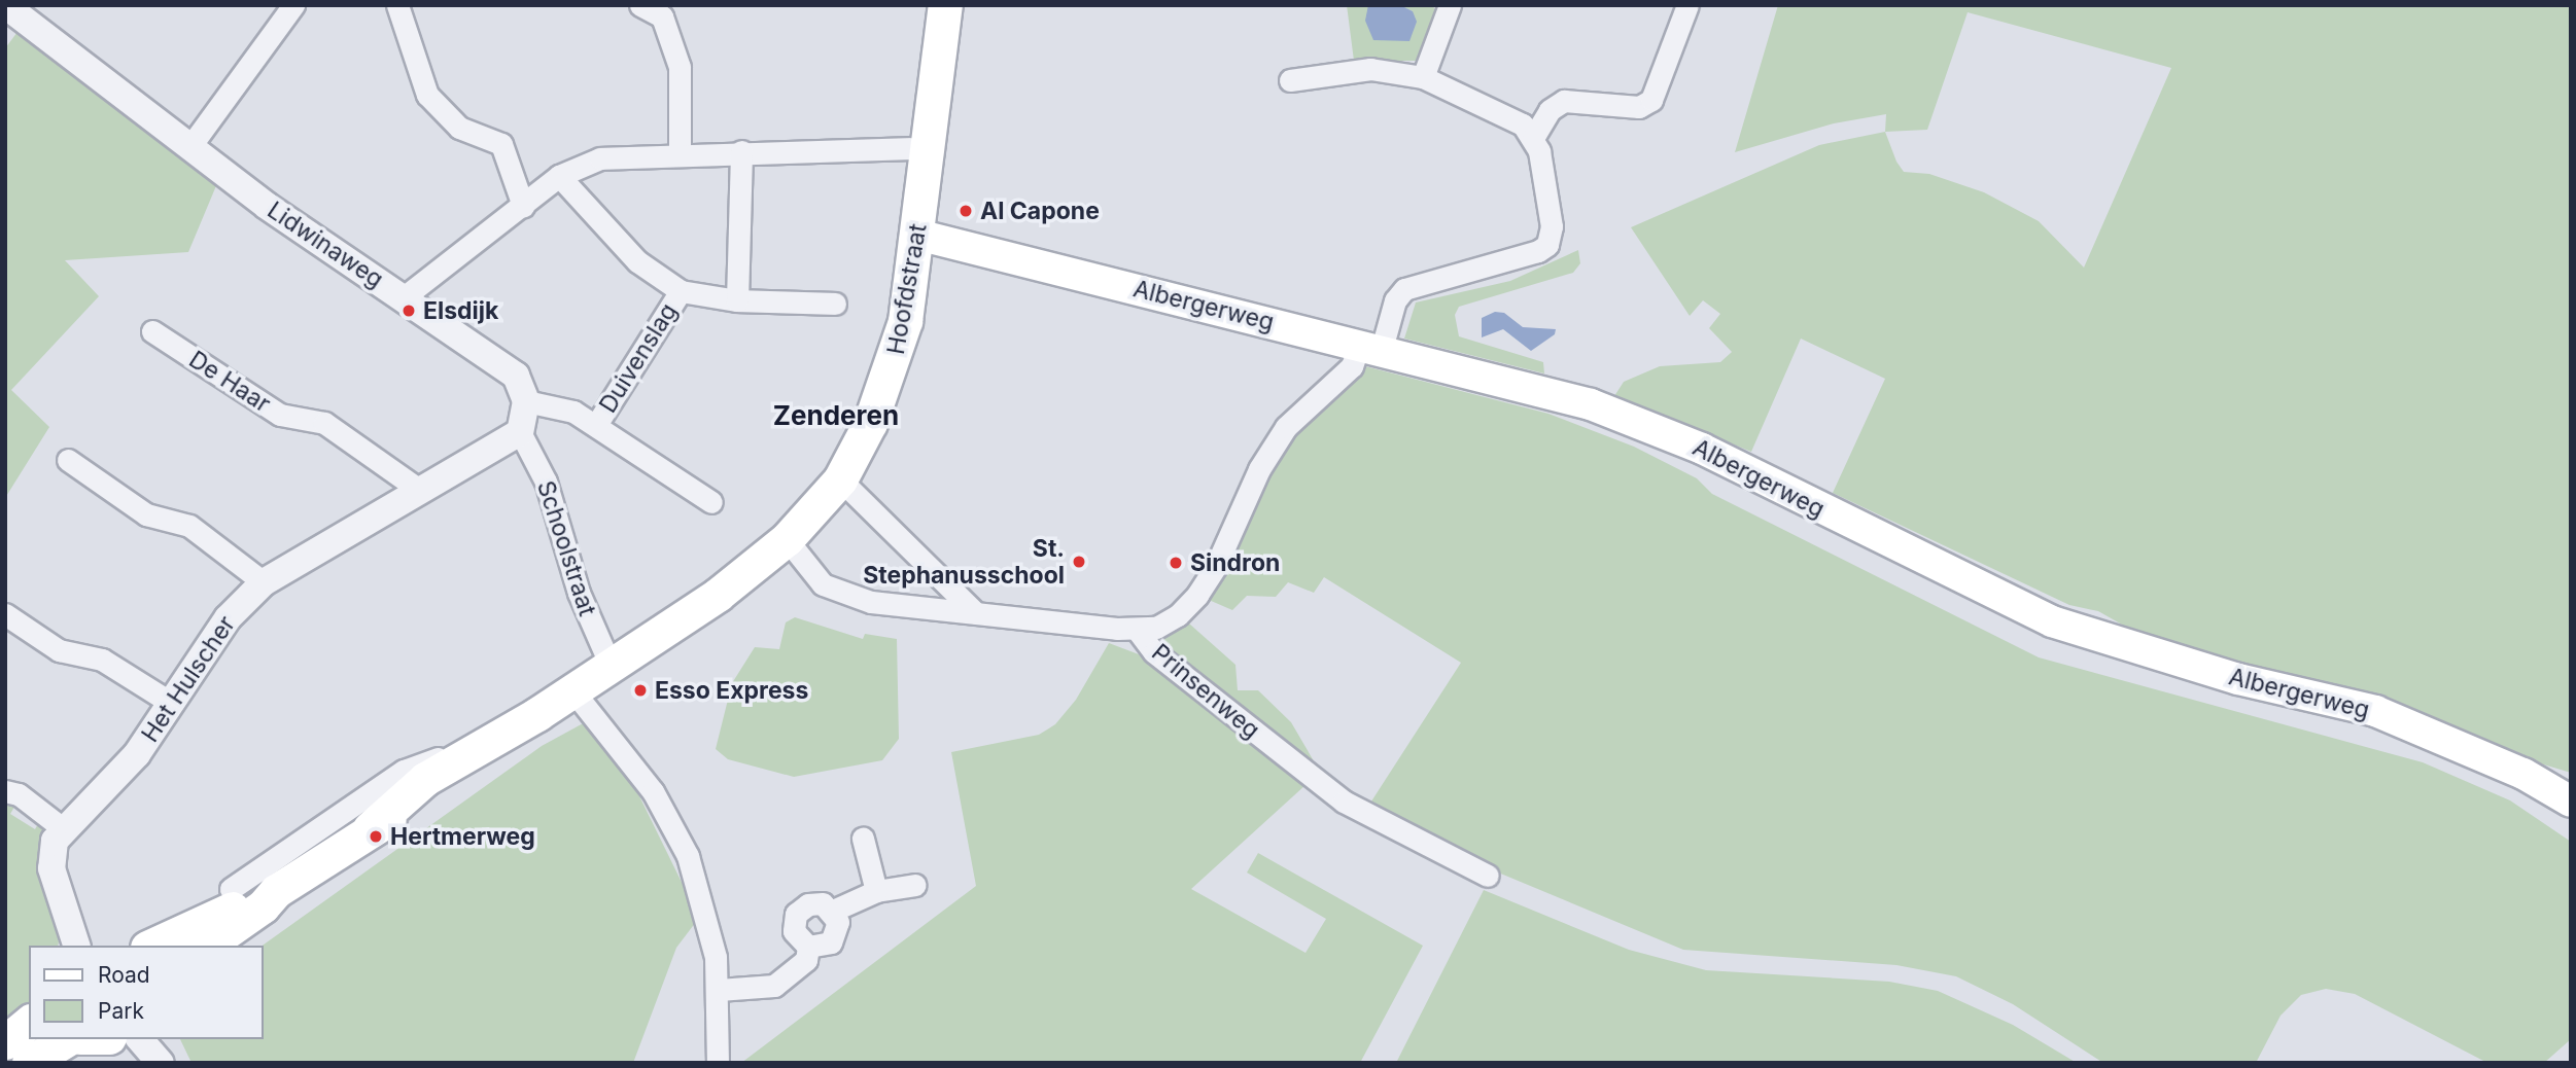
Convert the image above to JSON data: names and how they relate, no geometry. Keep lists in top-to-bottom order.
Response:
{
  "streets": {
    "main road": ["Hoofdstraat", "Albergerweg"],
    "street": [
      "Lidwinaweg",
      "Duivenslag",
      "De Haar",
      "Schoolstraat",
      "Het Hulscher",
      "Prinsenweg"
    ]
  },
  "crossings": [
    ["Hoofdstraat", "Albergerweg"],
    ["Hoofdstraat", "Schoolstraat"],
    ["Albergerweg", "Prinsenweg"],
    ["De Haar", "Het Hulscher"],
    ["Schoolstraat", "Het Hulscher"]
  ],
  "districts": ["Zenderen"],
  "places": [
    "Al Capone",
    "Elsdijk",
    "St. Stephanusschool",
    "Sindron",
    "Esso Express",
    "Hertmerweg"
  ],
  "legend": ["Road", "Park"]
}
